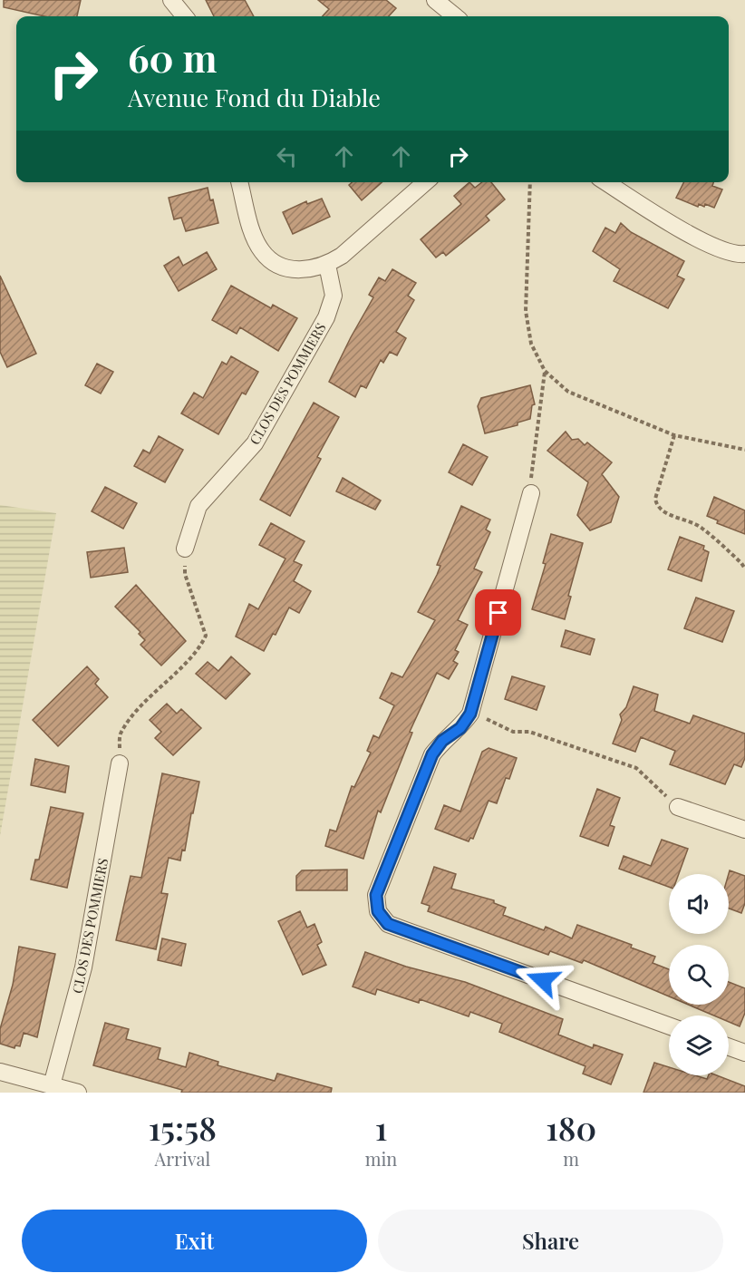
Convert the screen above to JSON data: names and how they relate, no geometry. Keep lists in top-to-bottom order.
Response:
{
  "streets": {
    "street": ["CLOS DES POMMIERS"]
  },
  "page": {
    "turn": ["60 m", "Avenue Fond du Diable"],
    "eta": [
      "15:58",
      "Arrival",
      "1",
      "min",
      "180",
      "m"
    ],
    "buttons": ["Exit", "Share"]
  }
}
